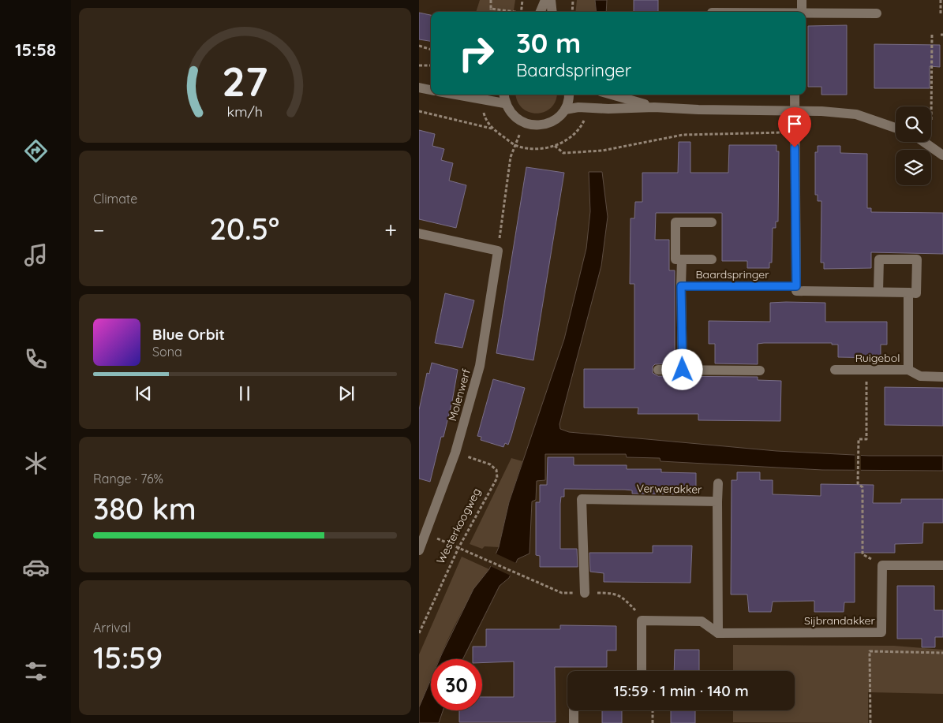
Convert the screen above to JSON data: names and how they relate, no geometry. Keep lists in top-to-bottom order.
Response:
{
  "streets": {
    "street": [
      "Baardspringer",
      "Ruigebol",
      "Molenwerf",
      "Verwerakker",
      "Sijbrandakker"
    ],
    "path": ["Westerkoogweg"]
  },
  "crossings": [
    ["Molenwerf", "Westerkoogweg"]
  ],
  "page": {
    "tabs": "15:58",
    "turn": ["30 m", "Baardspringer"],
    "tile": [
      "Climate",
      ["Range · 76%", "380 km"],
      ["Arrival", "15:59"]
    ],
    "heat": ["−", "20.5°", "+"],
    "song": ["Blue Orbit", "Sona"],
    "limit": "30",
    "trip": "15:59 · 1 min · 140 m",
    "gauge": ["27", "km/h"]
  }
}
